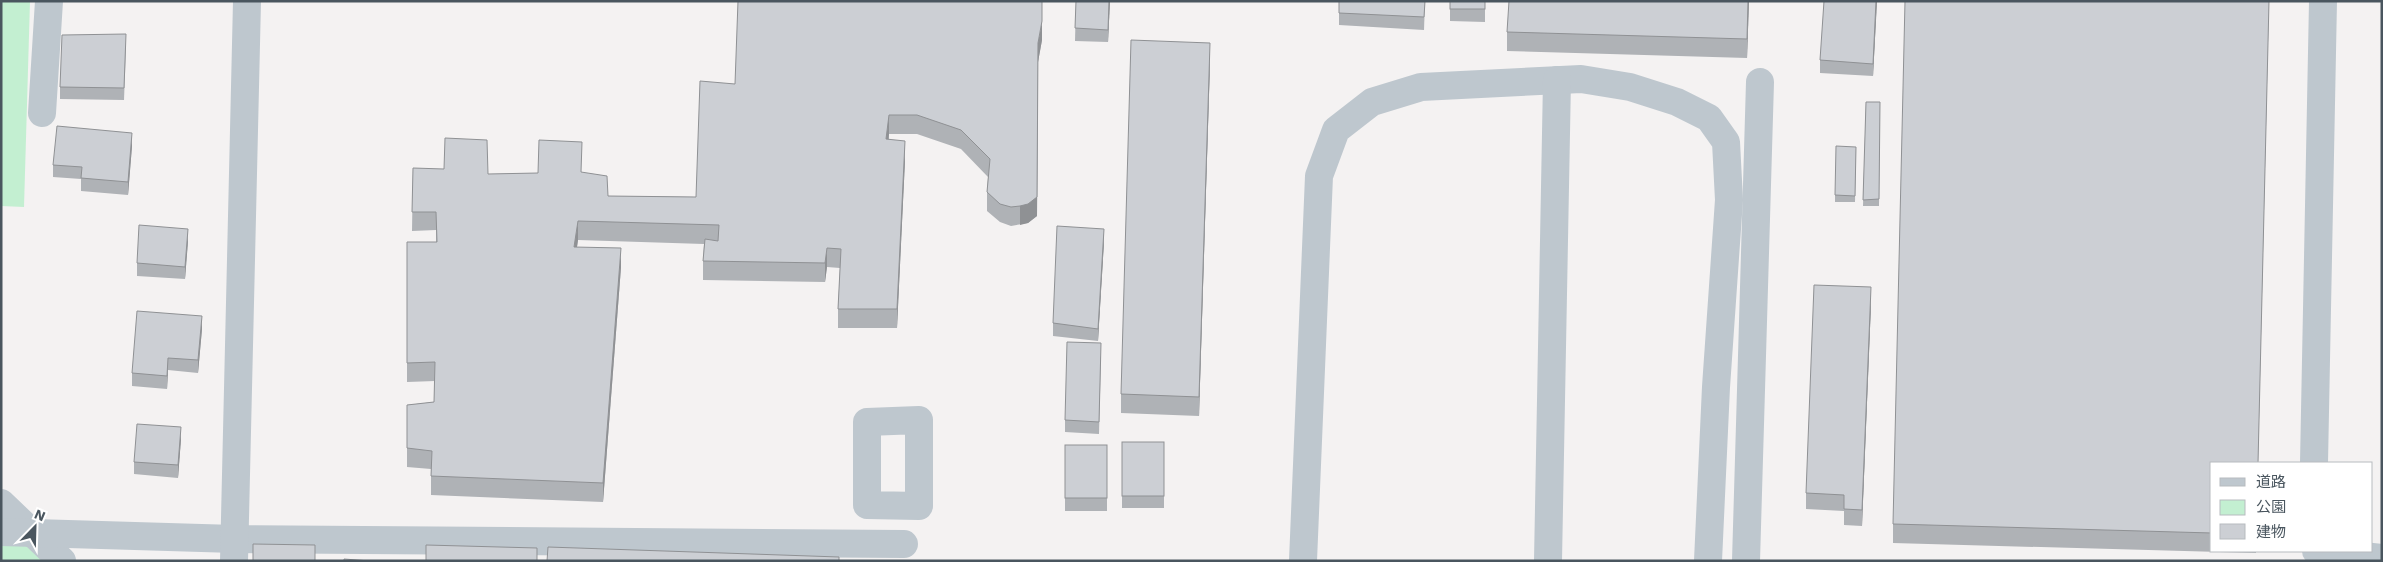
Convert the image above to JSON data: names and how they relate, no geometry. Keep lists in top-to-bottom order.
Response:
{
  "legend": ["道路", "公園", "建物"],
  "north": "top right"
}
